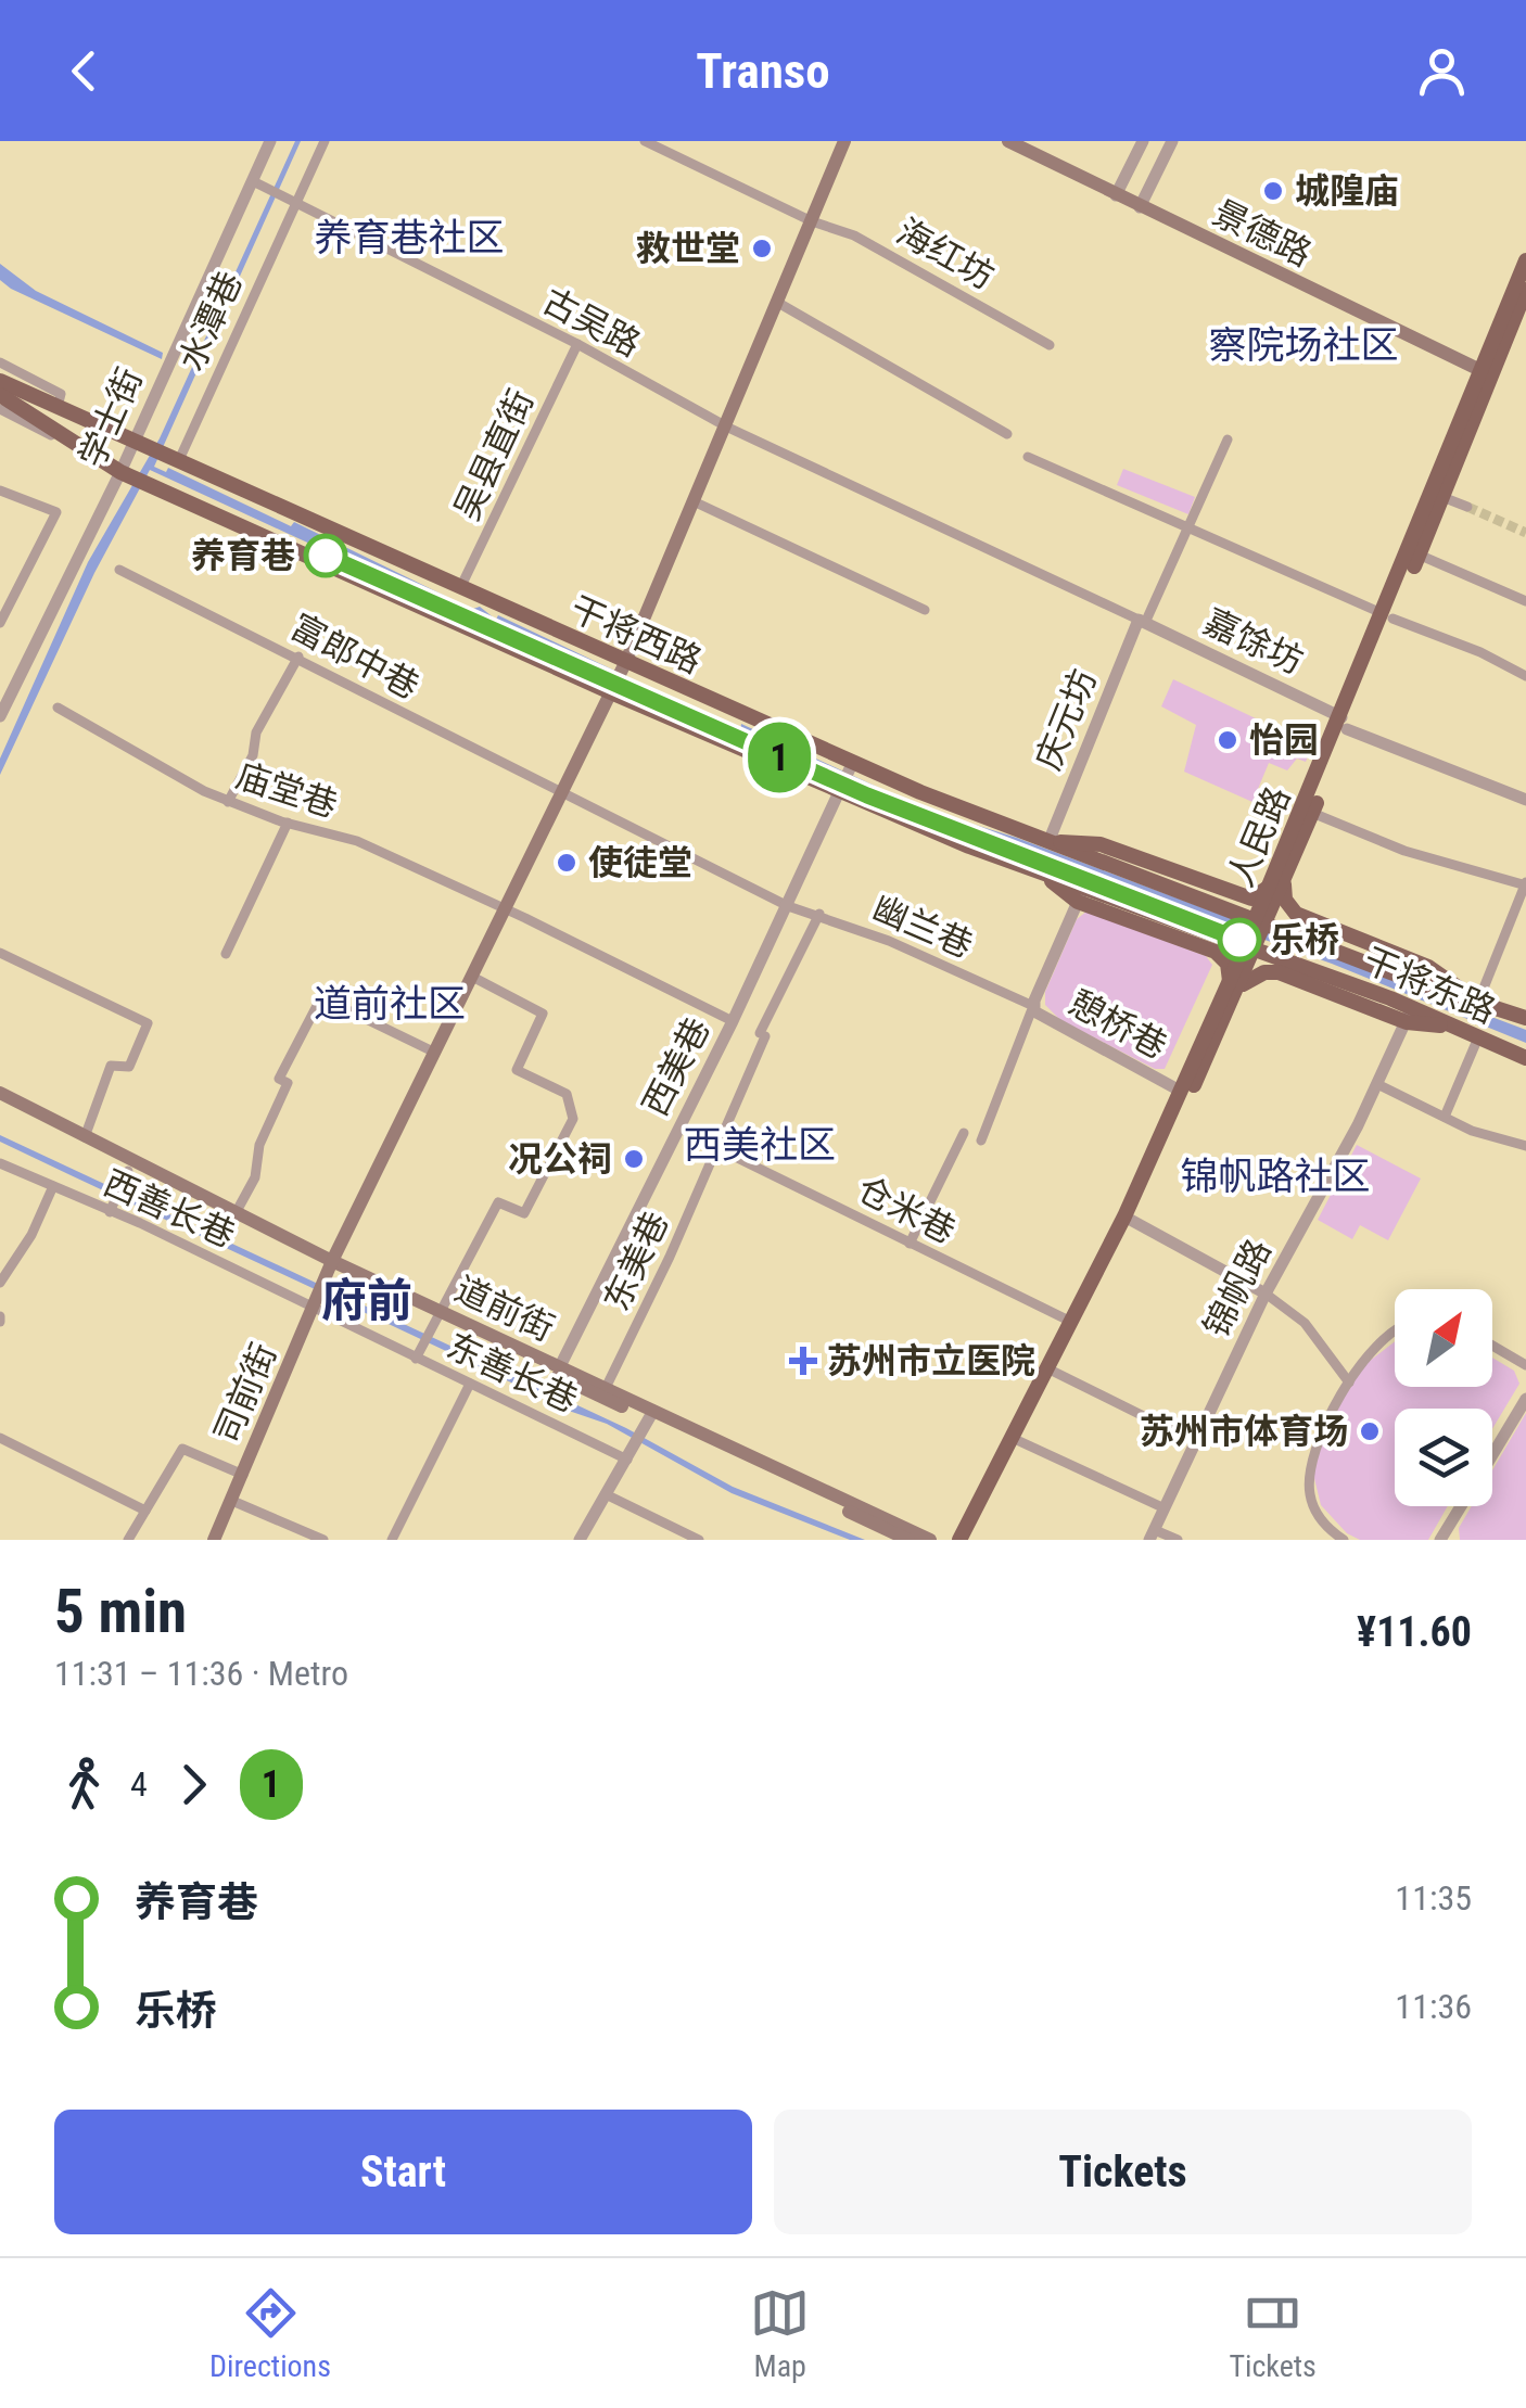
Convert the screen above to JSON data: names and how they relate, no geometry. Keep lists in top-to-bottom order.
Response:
{
  "streets": {
    "main road": [
      "景德路",
      "干将西路",
      "人民路",
      "干将东路",
      "道前街",
      "司前街"
    ],
    "street": [
      "海红坊",
      "水潭巷",
      "古吴路",
      "学士街",
      "吴县直街",
      "嘉馀坊",
      "富郎中巷",
      "庆元坊",
      "庙堂巷",
      "幽兰巷",
      "憩桥巷",
      "西美巷",
      "西善长巷",
      "仓米巷",
      "东美巷",
      "锦帆路",
      "东善长巷"
    ]
  },
  "crossings": [
    ["景德路", "人民路"],
    ["水潭巷", "古吴路"],
    ["水潭巷", "干将西路"],
    ["古吴路", "学士街"],
    ["古吴路", "吴县直街"],
    ["古吴路", "嘉馀坊"],
    ["古吴路", "庆元坊"],
    ["学士街", "干将西路"],
    ["吴县直街", "干将西路"],
    ["干将西路", "庆元坊"],
    ["干将西路", "西美巷"],
    ["嘉馀坊", "庆元坊"],
    ["嘉馀坊", "人民路"],
    ["富郎中巷", "幽兰巷"],
    ["富郎中巷", "西美巷"],
    ["庙堂巷", "西美巷"],
    ["人民路", "干将东路"],
    ["人民路", "憩桥巷"],
    ["人民路", "仓米巷"],
    ["幽兰巷", "憩桥巷"],
    ["幽兰巷", "西美巷"],
    ["幽兰巷", "东美巷"],
    ["干将东路", "锦帆路"],
    ["西美巷", "道前街"],
    ["西善长巷", "东善长巷"],
    ["西善长巷", "司前街"],
    ["仓米巷", "东美巷"],
    ["东美巷", "道前街"],
    ["道前街", "司前街"],
    ["东善长巷", "司前街"]
  ],
  "districts": [
    "养育巷社区",
    "察院场社区",
    "道前社区",
    "西美社区",
    "锦帆路社区",
    "府前"
  ],
  "places": {
    "other": [
      "城隍庙",
      "救世堂",
      "养育巷",
      "怡园",
      "使徒堂",
      "乐桥",
      "况公祠",
      "苏州市体育场"
    ],
    "health": ["苏州市立医院"]
  },
  "lines": ["metro line 1"],
  "north": "top right",
  "page": {
    "header": "Transo",
    "on_map": "1",
    "heading": ["5 min", "11:31 – 11:36 · Metro", "¥11.60"],
    "legs": ["4", "1"],
    "list": [
      {
        "name": "养育巷",
        "value": "11:35"
      },
      {
        "name": "乐桥",
        "value": "11:36"
      }
    ],
    "buttons": ["Start", "Tickets"],
    "tabs": ["Directions", "Map", "Tickets"]
  }
}
